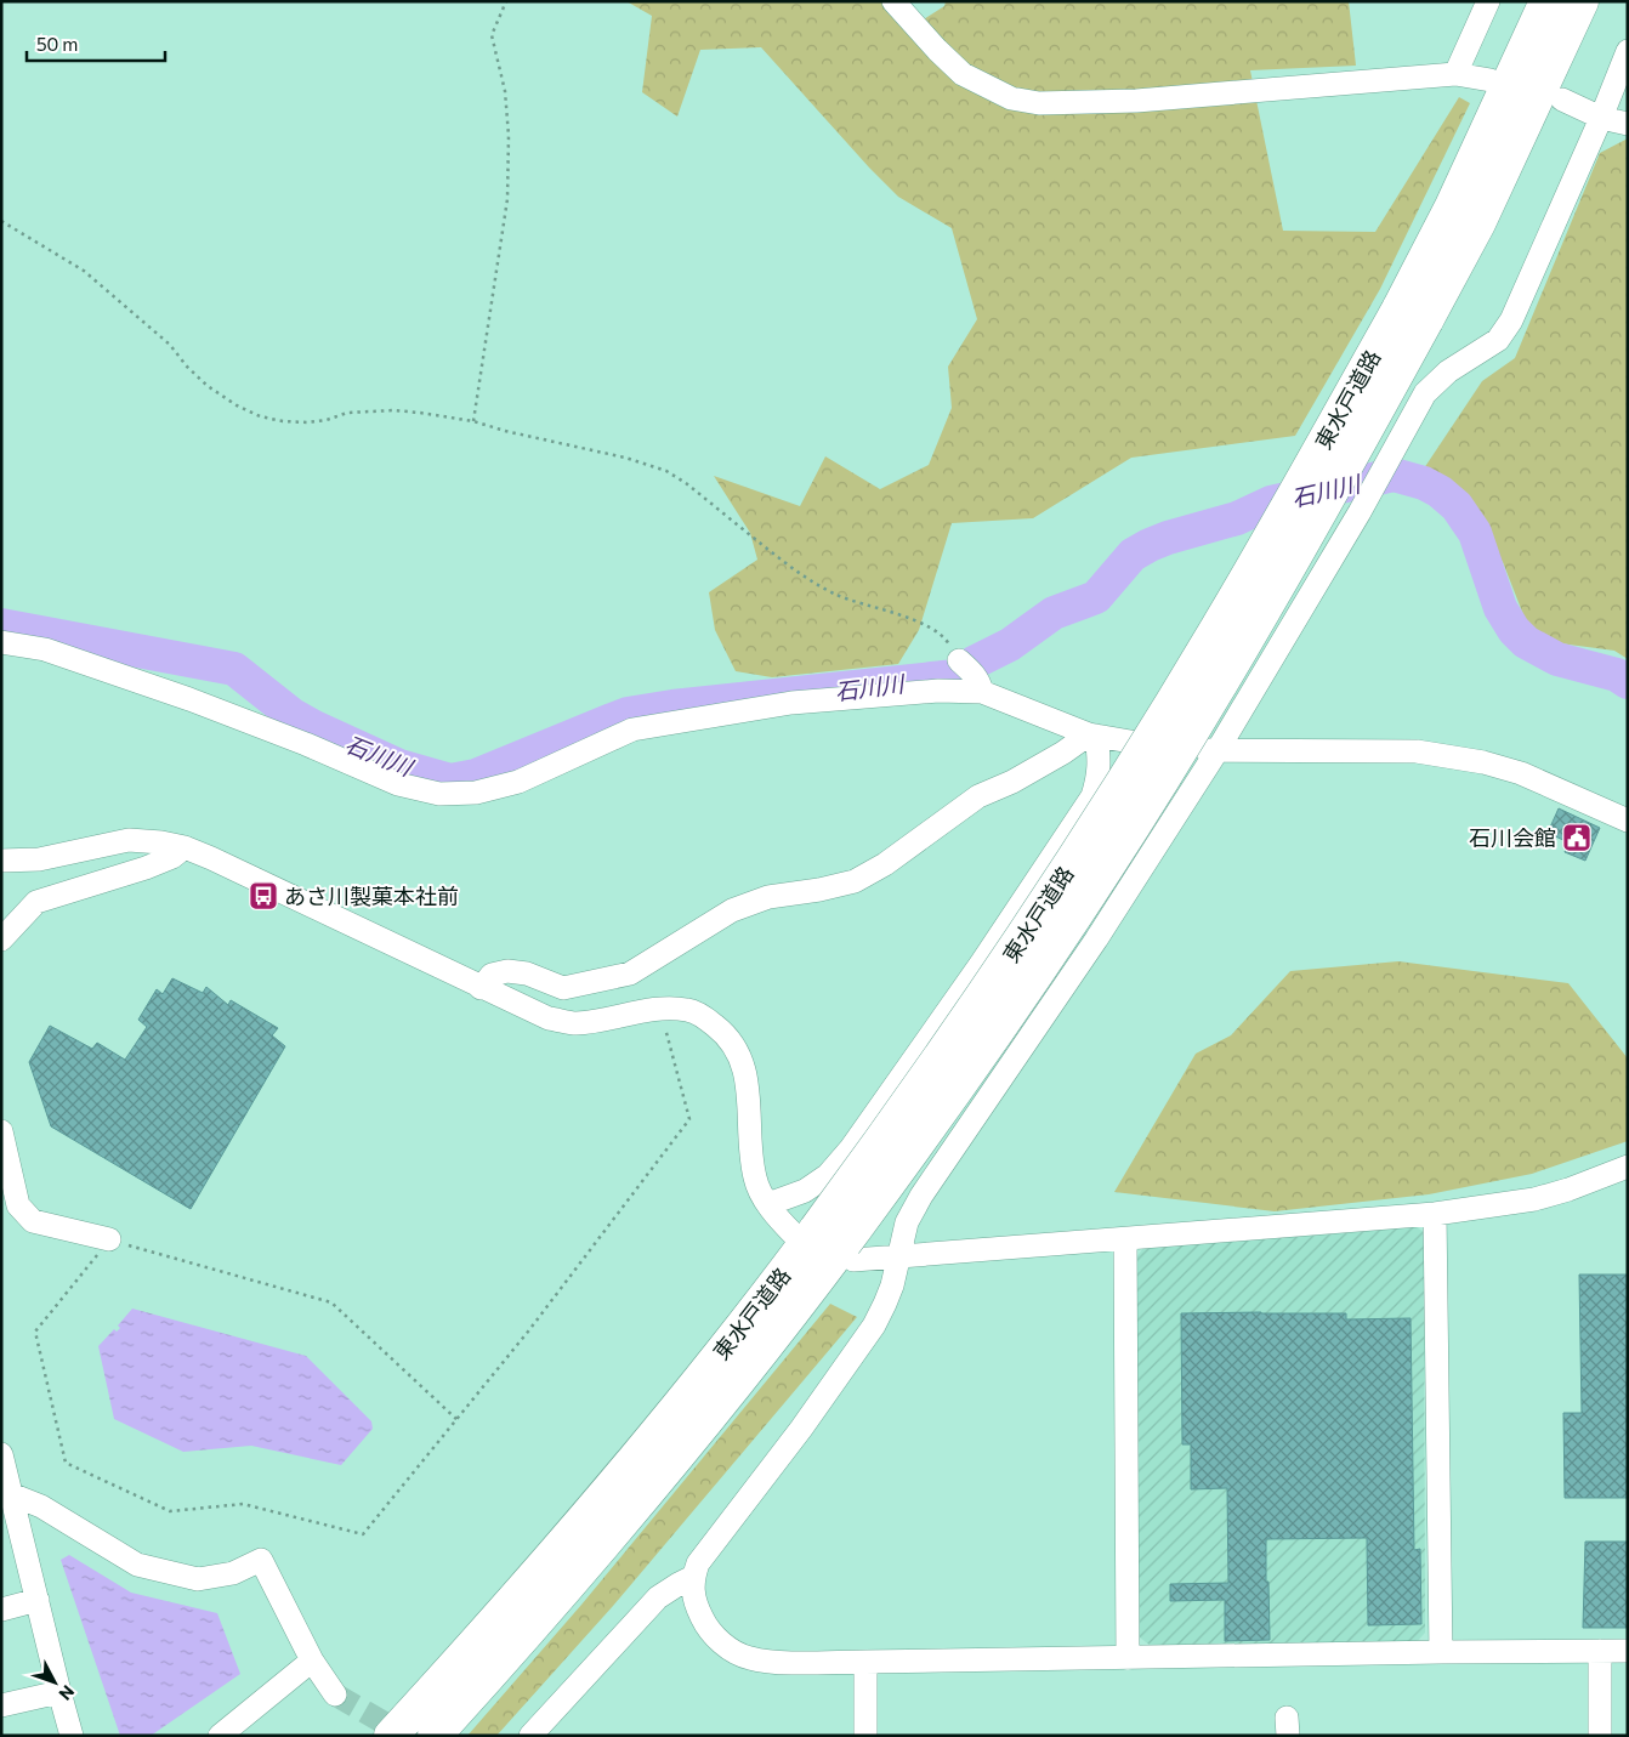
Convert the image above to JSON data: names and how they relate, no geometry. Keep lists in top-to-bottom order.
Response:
{
  "streets": {
    "highway": ["東水戸道路"]
  },
  "water": ["石川川"],
  "places": {
    "public building": ["石川会館"],
    "bus stop": ["あさ川製菓本社前"]
  },
  "scale_bar": "50 m",
  "north": "bottom right"
}
